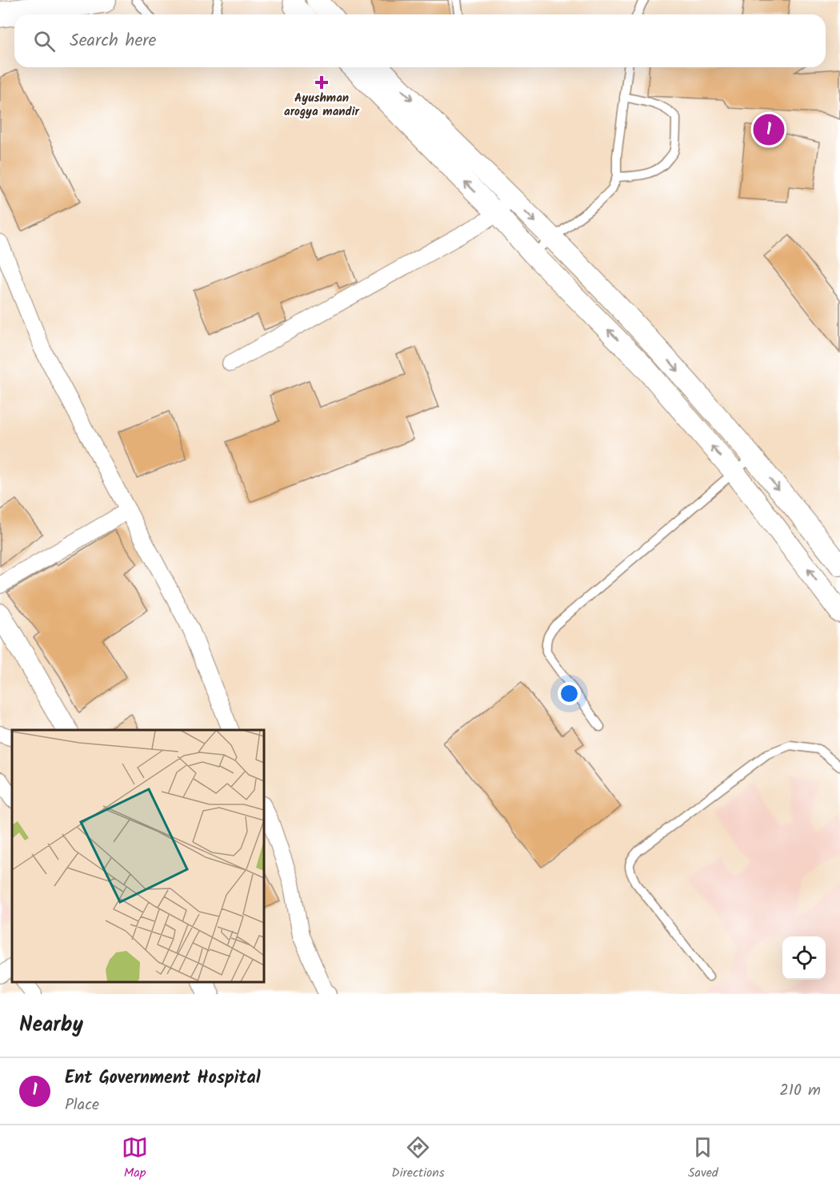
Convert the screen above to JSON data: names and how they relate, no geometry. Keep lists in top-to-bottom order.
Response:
{
  "places": {
    "health": ["Ayushman arogya mandir"]
  },
  "page": {
    "search": "Search here",
    "pins": "1",
    "heading": "Nearby",
    "list": [
      {
        "mark": "1",
        "name": "Ent Government Hospital",
        "note": "Place",
        "value": "210 m"
      }
    ],
    "nav": ["Map", "Directions", "Saved"]
  }
}
